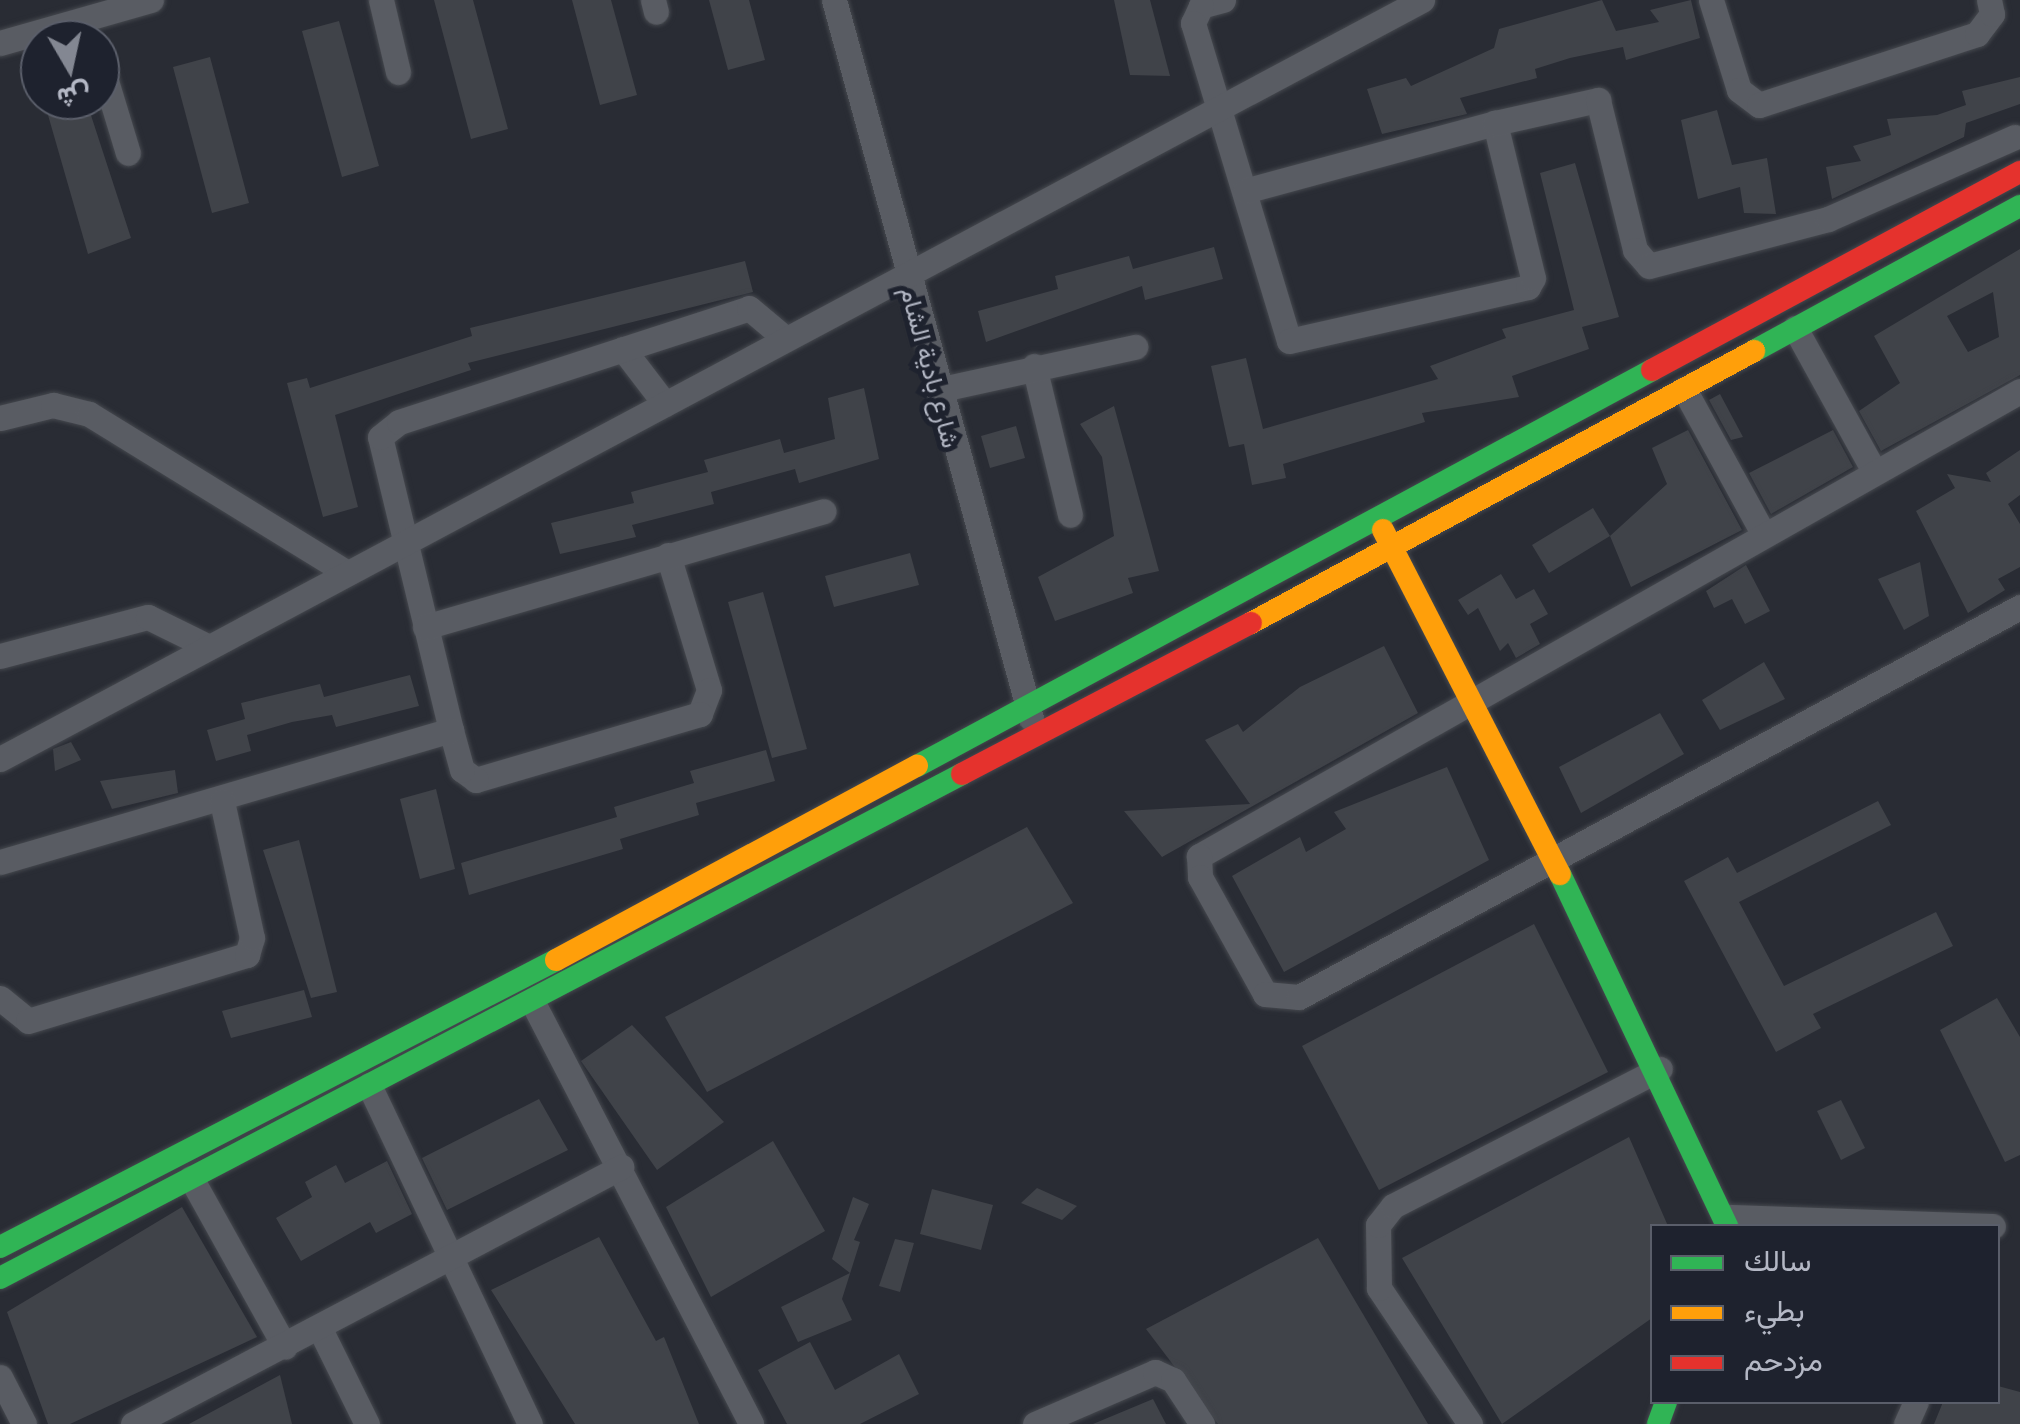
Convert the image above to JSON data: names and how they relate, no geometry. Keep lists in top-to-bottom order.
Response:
{
  "streets": {
    "street": ["شارع بادية الشام"]
  },
  "legend": ["سالك", "بطيء", "مزدحم"],
  "north": "bottom"
}
